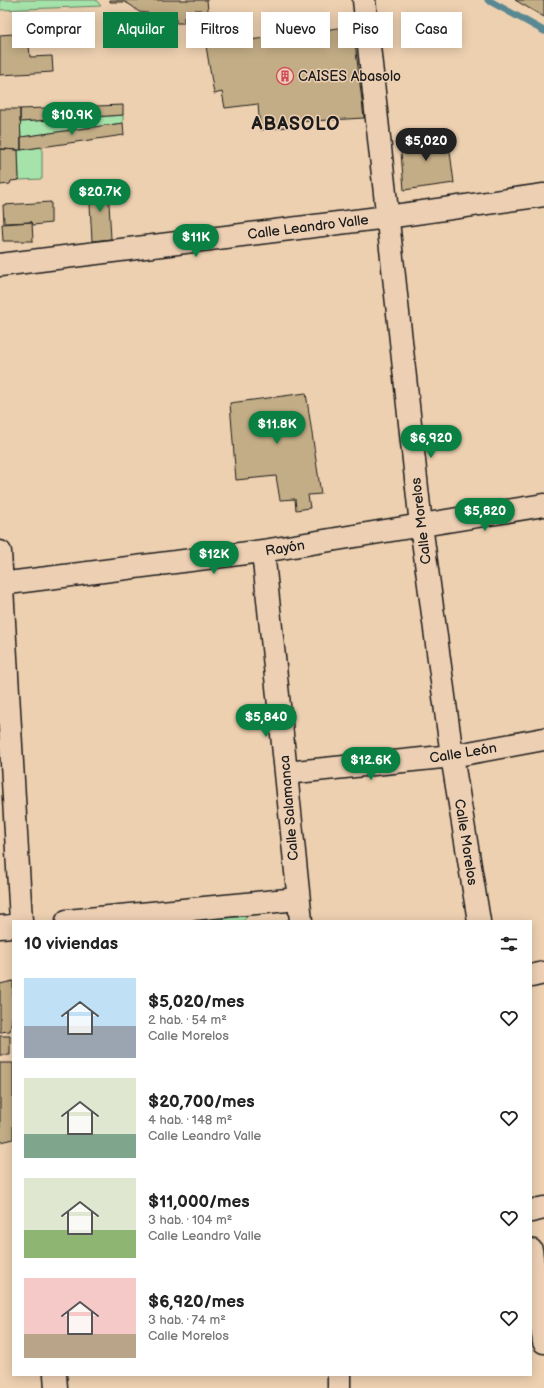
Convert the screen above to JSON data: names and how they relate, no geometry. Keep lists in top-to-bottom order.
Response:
{
  "streets": {
    "street": [
      "Calle Leandro Valle",
      "Calle Morelos",
      "Rayón",
      "Calle León",
      "Calle Salamanca"
    ]
  },
  "crossings": [
    ["Calle Leandro Valle", "Calle Morelos"],
    ["Calle Morelos", "Rayón"],
    ["Calle Morelos", "Calle León"],
    ["Rayón", "Calle Salamanca"],
    ["Calle León", "Calle Salamanca"]
  ],
  "districts": ["ABASOLO"],
  "places": {
    "building": ["CAISES Abasolo"]
  },
  "page": {
    "chip": [
      "Comprar",
      "Alquilar",
      "Filtros",
      "Nuevo",
      "Piso",
      "Casa"
    ],
    "price": [
      "$10.9K",
      "$5,020",
      "$20.7K",
      "$11K",
      "$11.8K",
      "$6,920",
      "$5,820",
      "$12K",
      "$5,840",
      "$12.6K"
    ],
    "heading": "10 viviendas",
    "list": [
      {
        "name": "$5,020/mes",
        "note": "2 hab. · 54 m² · Calle Morelos"
      },
      {
        "name": "$20,700/mes",
        "note": "4 hab. · 148 m² · Calle Leandro Valle"
      },
      {
        "name": "$11,000/mes",
        "note": "3 hab. · 104 m² · Calle Leandro Valle"
      },
      {
        "name": "$6,920/mes",
        "note": "3 hab. · 74 m² · Calle Morelos"
      }
    ]
  }
}
